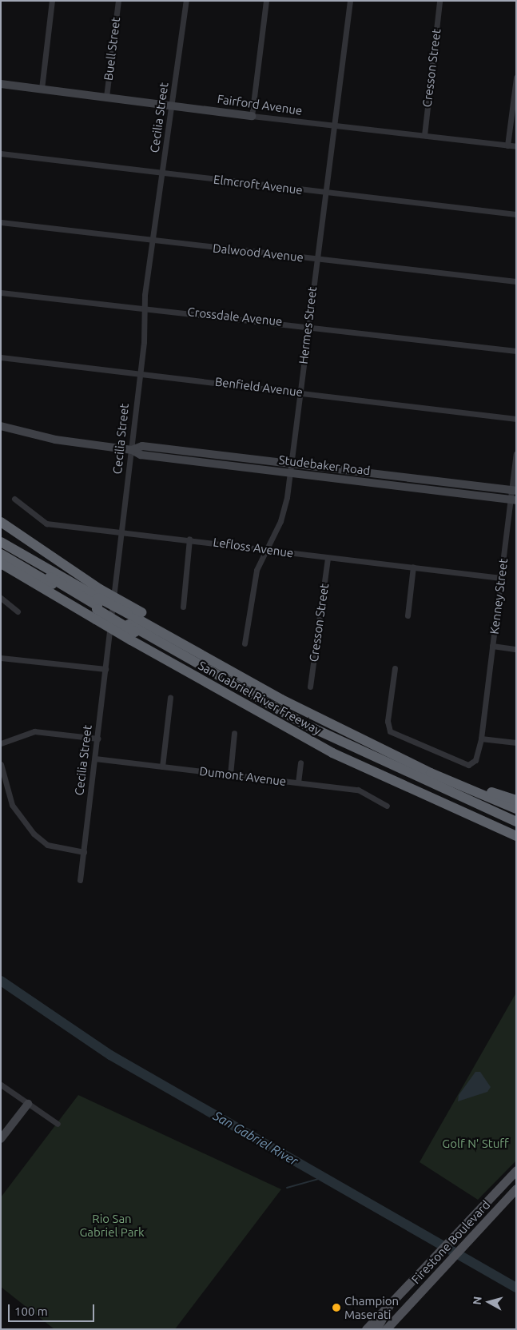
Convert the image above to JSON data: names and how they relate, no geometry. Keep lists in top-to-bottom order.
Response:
{
  "streets": {
    "highway": ["San Gabriel River Freeway"],
    "main road": ["Fairford Avenue", "Studebaker Road", "Firestone Boulevard"],
    "street": [
      "Buell Street",
      "Cresson Street",
      "Cecilia Street",
      "Elmcroft Avenue",
      "Dalwood Avenue",
      "Crossdale Avenue",
      "Hermes Street",
      "Benfield Avenue",
      "Lefloss Avenue",
      "Kenney Street",
      "Dumont Avenue"
    ]
  },
  "crossings": [
    ["Buell Street", "Fairford Avenue"],
    ["Cresson Street", "Fairford Avenue"],
    ["Cresson Street", "Lefloss Avenue"],
    ["Fairford Avenue", "Cecilia Street"],
    ["Fairford Avenue", "Hermes Street"],
    ["Cecilia Street", "Elmcroft Avenue"],
    ["Cecilia Street", "Dalwood Avenue"],
    ["Cecilia Street", "Crossdale Avenue"],
    ["Cecilia Street", "Benfield Avenue"],
    ["Cecilia Street", "Studebaker Road"],
    ["Cecilia Street", "Lefloss Avenue"],
    ["Cecilia Street", "Dumont Avenue"],
    ["Elmcroft Avenue", "Hermes Street"],
    ["Dalwood Avenue", "Hermes Street"],
    ["Crossdale Avenue", "Hermes Street"],
    ["Hermes Street", "Benfield Avenue"],
    ["Hermes Street", "Studebaker Road"],
    ["Hermes Street", "Lefloss Avenue"],
    ["Studebaker Road", "Kenney Street"],
    ["Lefloss Avenue", "Kenney Street"]
  ],
  "water": ["San Gabriel River"],
  "parks": ["Golf N' Stuff", "Rio San Gabriel Park"],
  "places": ["Champion Maserati"],
  "scale_bar": "100 m",
  "north": "left"
}
